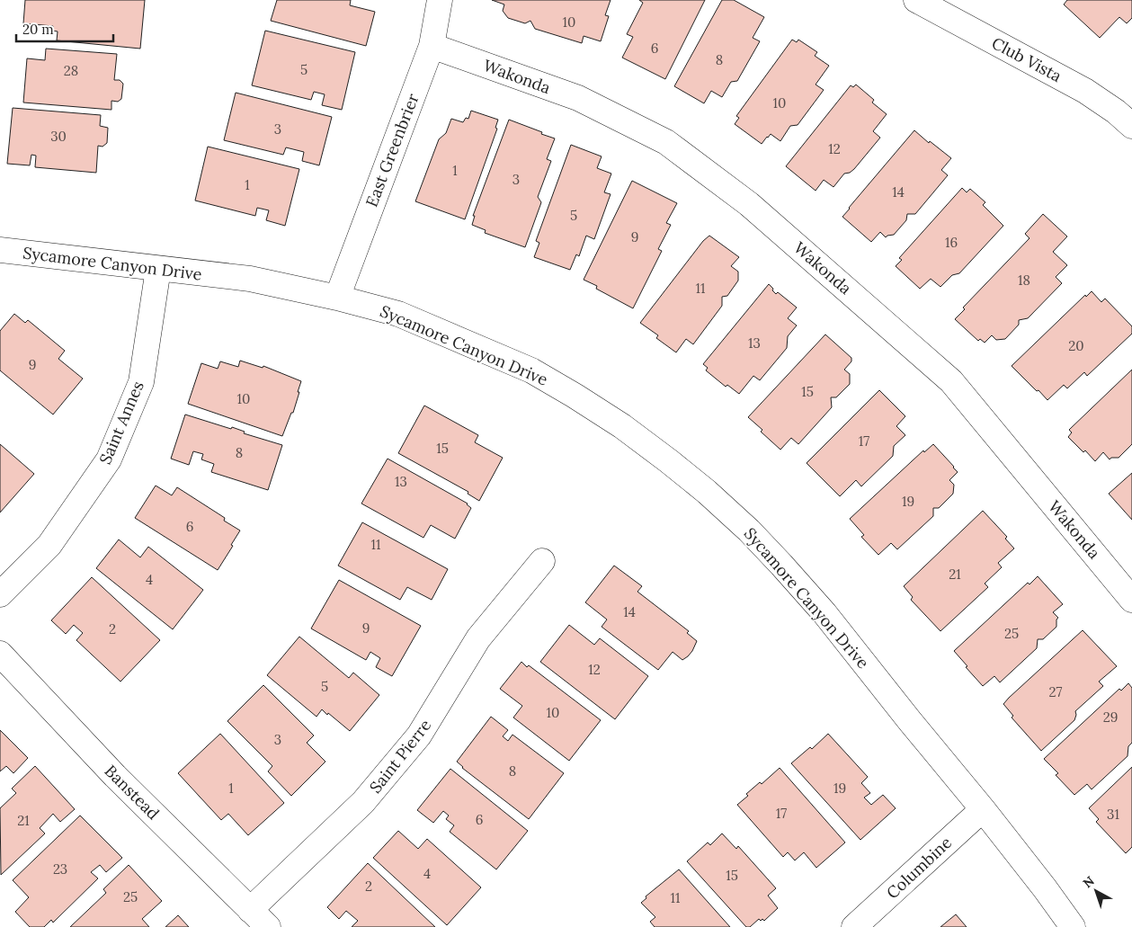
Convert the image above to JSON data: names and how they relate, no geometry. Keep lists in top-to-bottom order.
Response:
{
  "streets": {
    "street": [
      "Club Vista",
      "Wakonda",
      "East Greenbrier",
      "Sycamore Canyon Drive",
      "Saint Annes",
      "Saint Pierre",
      "Banstead",
      "Columbine"
    ]
  },
  "crossings": [
    ["Wakonda", "East Greenbrier"],
    ["East Greenbrier", "Sycamore Canyon Drive"],
    ["Sycamore Canyon Drive", "Saint Annes"],
    ["Sycamore Canyon Drive", "Columbine"],
    ["Saint Pierre", "Banstead"]
  ],
  "house_numbers": [
    "10",
    "6",
    "8",
    "5",
    "28",
    "10",
    "3",
    "30",
    "12",
    "1",
    "3",
    "1",
    "14",
    "5",
    "9",
    "16",
    "18",
    "11",
    "13",
    "20",
    "9",
    "15",
    "10",
    "17",
    "15",
    "8",
    "13",
    "19",
    "6",
    "11",
    "21",
    "4",
    "14",
    "9",
    "2",
    "25",
    "12",
    "5",
    "27",
    "10",
    "29",
    "3",
    "8",
    "1",
    "19",
    "17",
    "31",
    "6",
    "21",
    "23",
    "4",
    "15",
    "2",
    "25",
    "11"
  ],
  "scale_bar": "20 m",
  "north": "top left"
}
